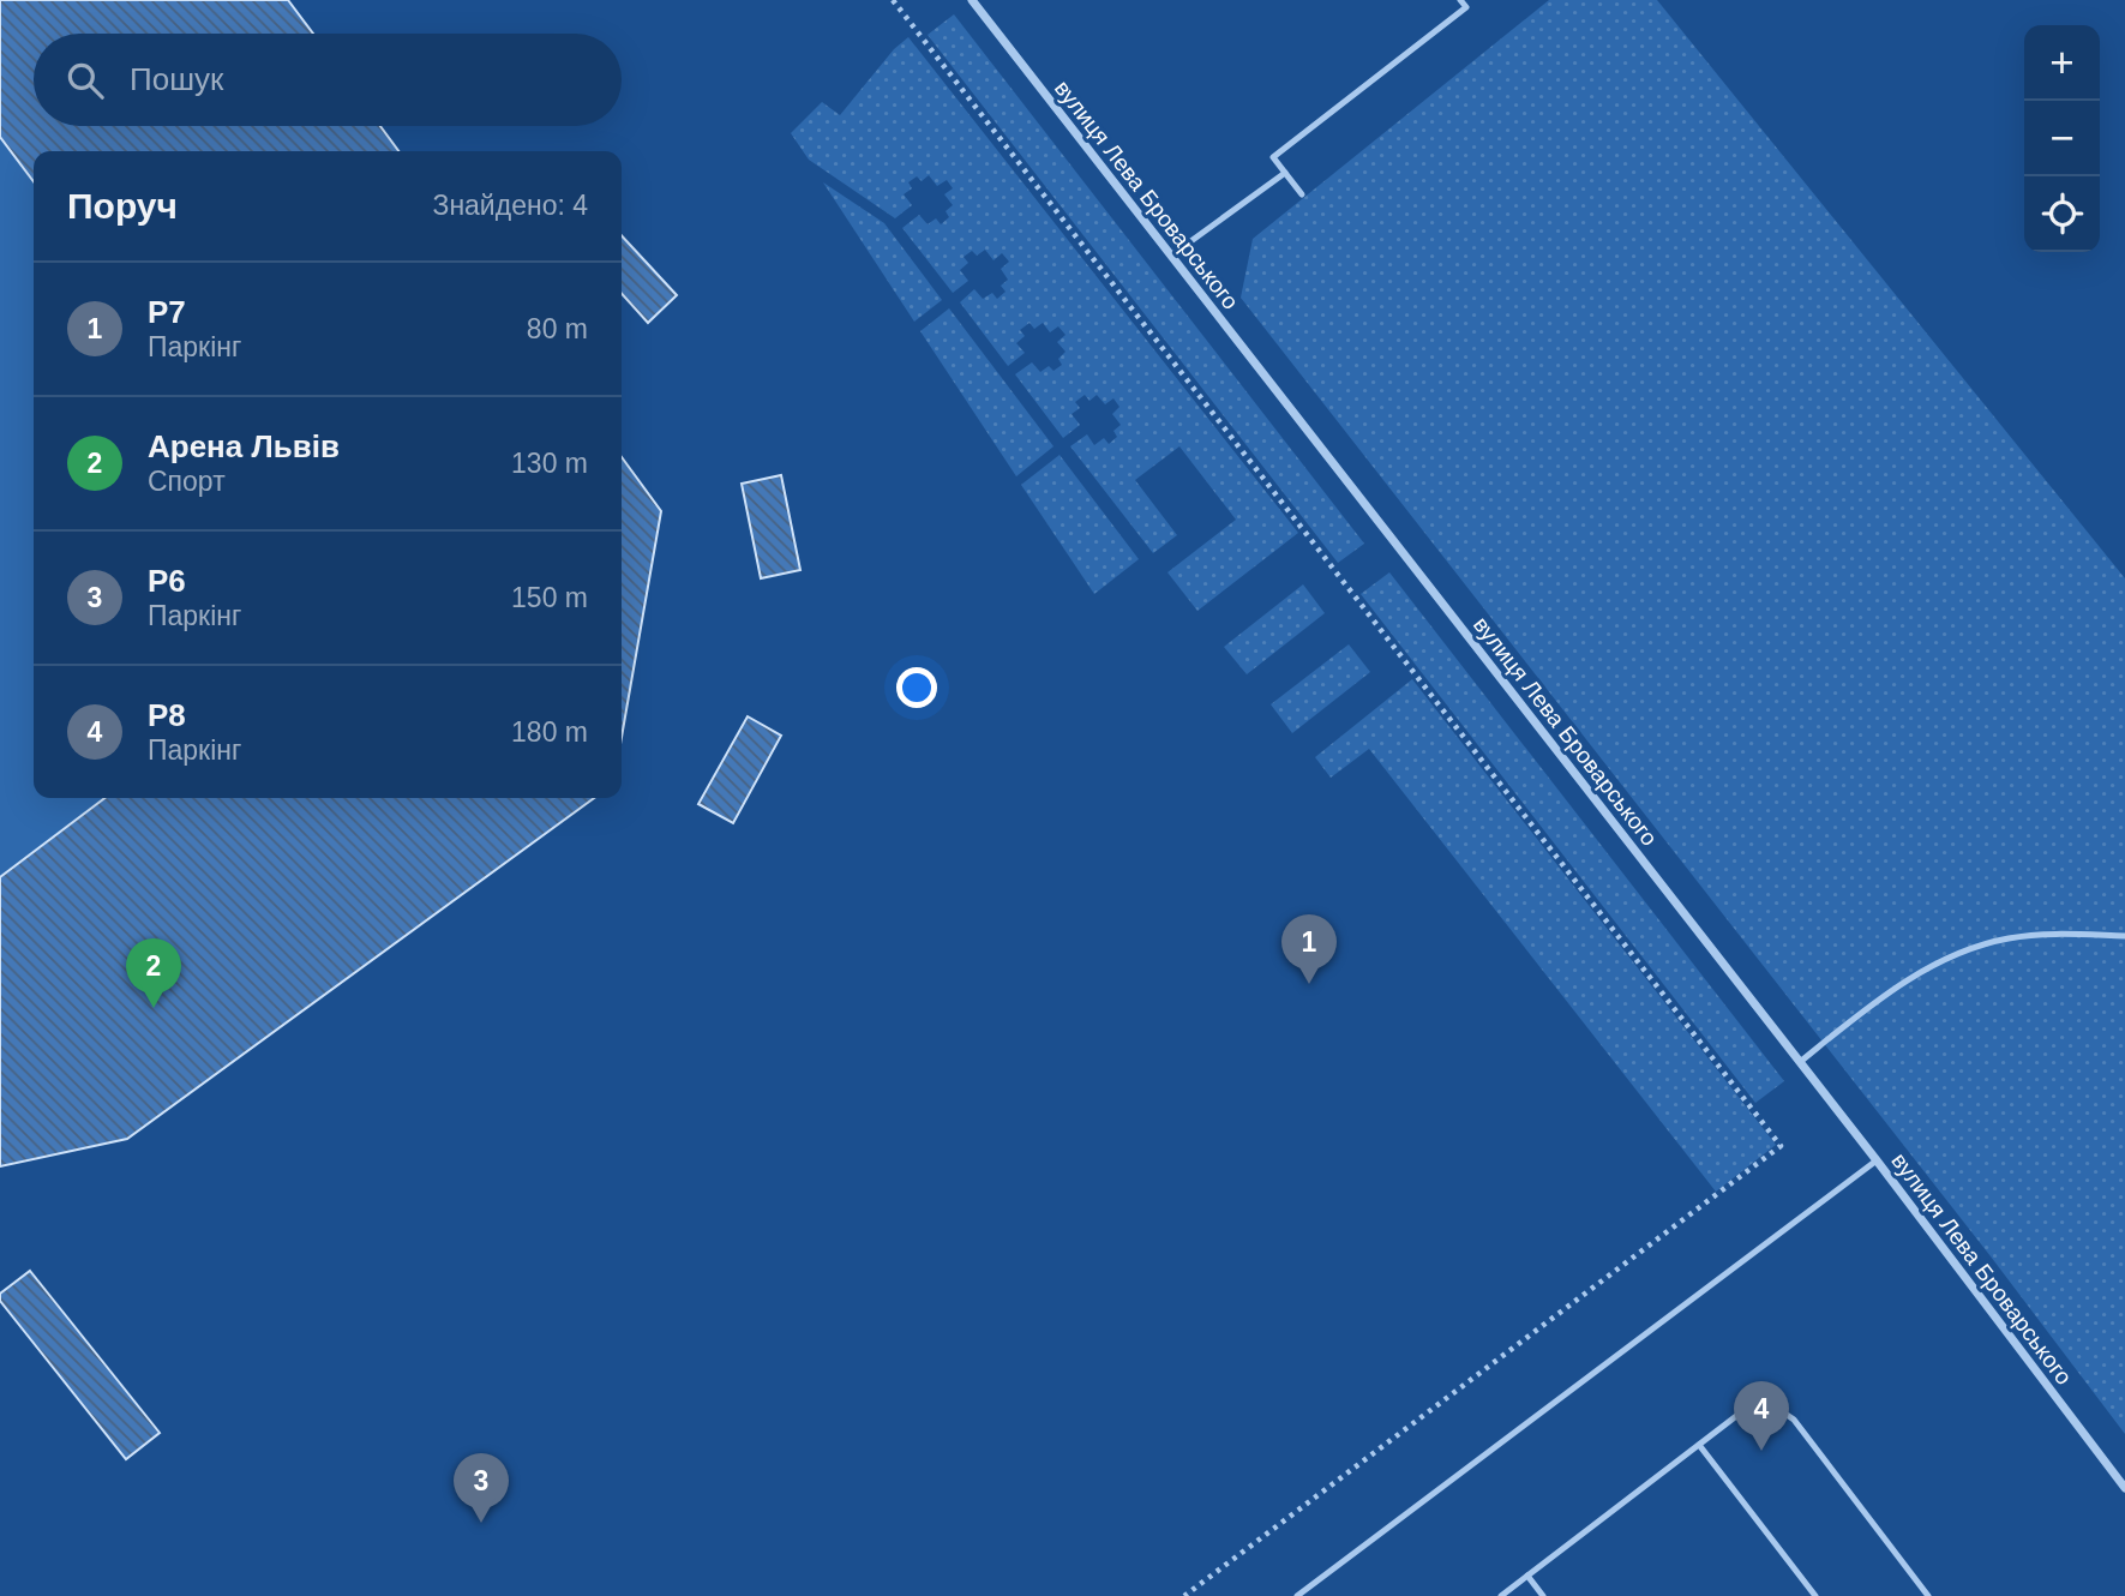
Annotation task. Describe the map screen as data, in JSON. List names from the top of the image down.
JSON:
{
  "streets": {
    "street": ["вулиця Лева Броварського"]
  },
  "page": {
    "map_buttons": ["+", "−"],
    "search": "Пошук",
    "heading": ["Поруч", "Знайдено: 4"],
    "list": [
      {
        "mark": "1",
        "name": "P7",
        "note": "Паркінг",
        "value": "80 m"
      },
      {
        "mark": "2",
        "name": "Арена Львів",
        "note": "Спорт",
        "value": "130 m"
      },
      {
        "mark": "3",
        "name": "P6",
        "note": "Паркінг",
        "value": "150 m"
      },
      {
        "mark": "4",
        "name": "P8",
        "note": "Паркінг",
        "value": "180 m"
      }
    ],
    "pins": [
      "1",
      "2",
      "4",
      "3"
    ]
  }
}
